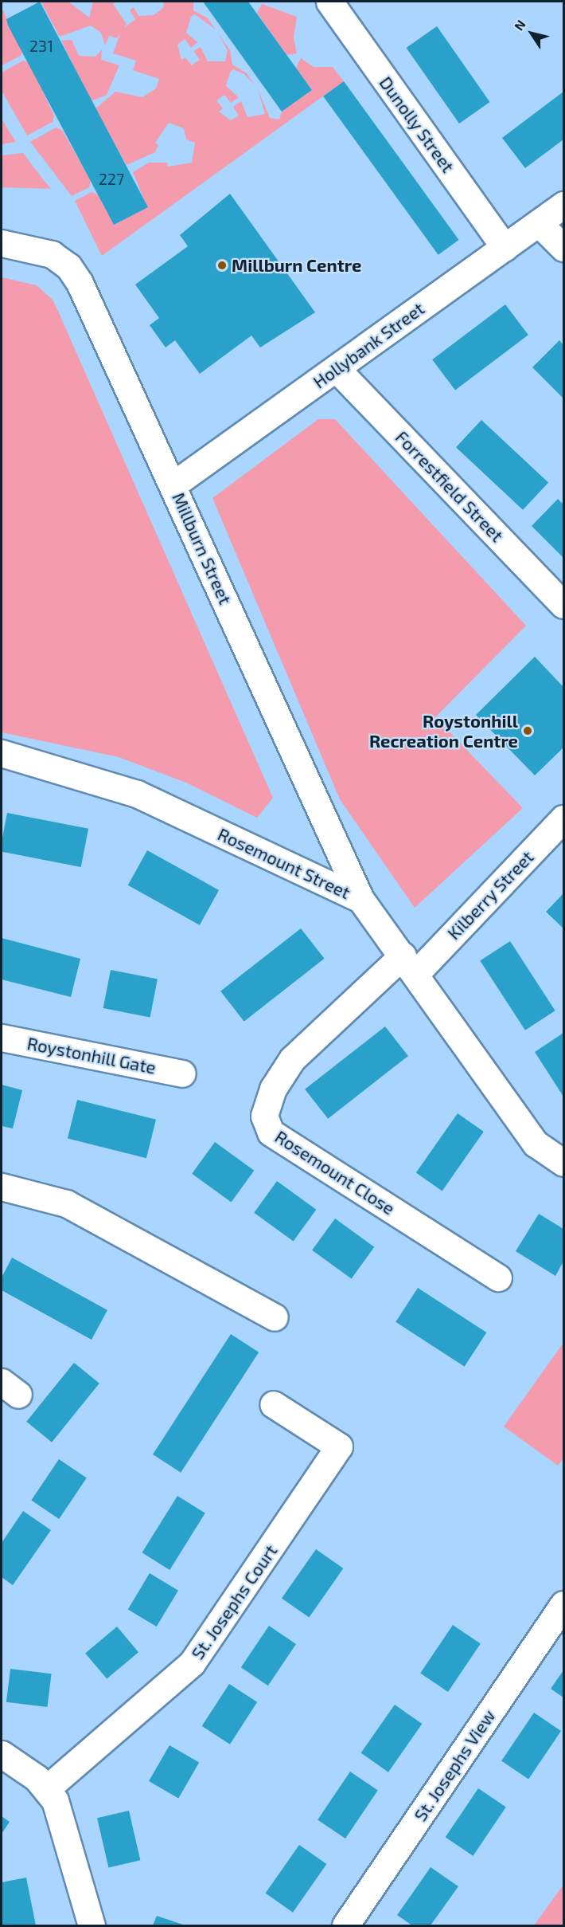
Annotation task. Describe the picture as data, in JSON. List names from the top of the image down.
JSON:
{
  "streets": {
    "street": [
      "Dunolly Street",
      "Hollybank Street",
      "Forrestfield Street",
      "Millburn Street",
      "Rosemount Street",
      "Kilberry Street",
      "Roystonhill Gate",
      "Rosemount Close",
      "St. Josephs Court",
      "St. Josephs View"
    ]
  },
  "crossings": [
    ["Dunolly Street", "Hollybank Street"],
    ["Hollybank Street", "Forrestfield Street"],
    ["Hollybank Street", "Millburn Street"],
    ["Millburn Street", "Rosemount Street"],
    ["Rosemount Street", "Kilberry Street"],
    ["Rosemount Street", "Rosemount Close"],
    ["Kilberry Street", "Rosemount Close"]
  ],
  "places": ["Millburn Centre", "Roystonhill Recreation Centre"],
  "house_numbers": ["231", "227"],
  "north": "top left"
}
